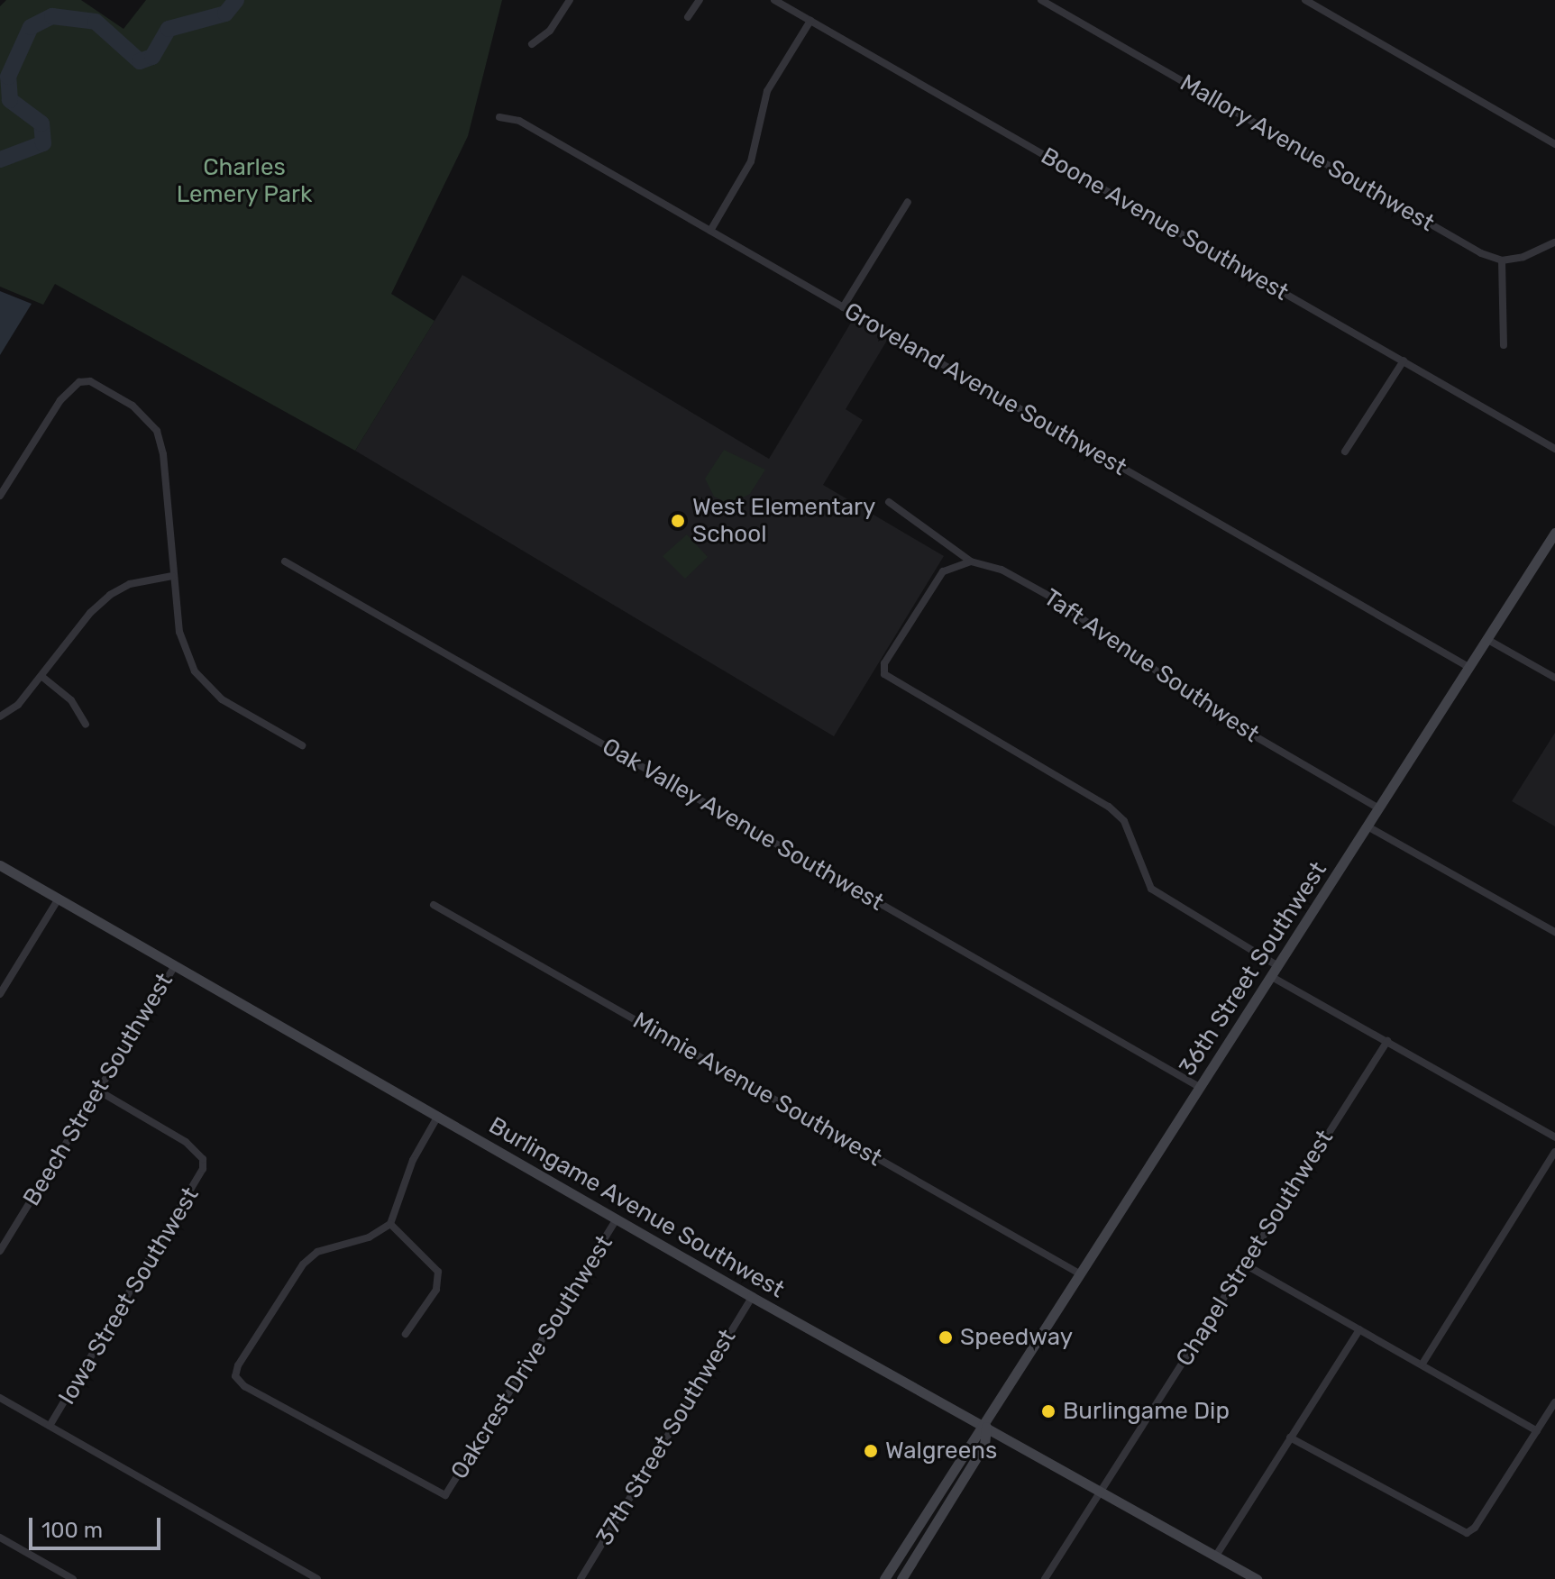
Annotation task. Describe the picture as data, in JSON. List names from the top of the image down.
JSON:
{
  "streets": {
    "street": [
      "Mallory Avenue Southwest",
      "Boone Avenue Southwest",
      "Groveland Avenue Southwest",
      "Taft Avenue Southwest",
      "Oak Valley Avenue Southwest",
      "36th Street Southwest",
      "Beech Street Southwest",
      "Minnie Avenue Southwest",
      "Burlingame Avenue Southwest",
      "Chapel Street Southwest",
      "Iowa Street Southwest",
      "Oakcrest Drive Southwest",
      "37th Street Southwest"
    ]
  },
  "crossings": [
    ["Groveland Avenue Southwest", "36th Street Southwest"],
    ["Taft Avenue Southwest", "36th Street Southwest"],
    ["Oak Valley Avenue Southwest", "36th Street Southwest"],
    ["36th Street Southwest", "Minnie Avenue Southwest"],
    ["36th Street Southwest", "Burlingame Avenue Southwest"],
    ["Beech Street Southwest", "Burlingame Avenue Southwest"],
    ["Beech Street Southwest", "Iowa Street Southwest"],
    ["Burlingame Avenue Southwest", "Chapel Street Southwest"],
    ["Burlingame Avenue Southwest", "Oakcrest Drive Southwest"],
    ["Burlingame Avenue Southwest", "37th Street Southwest"]
  ],
  "parks": ["Charles Lemery Park"],
  "places": [
    "West Elementary School",
    "Speedway",
    "Burlingame Dip",
    "Walgreens"
  ],
  "scale_bar": "100 m"
}
